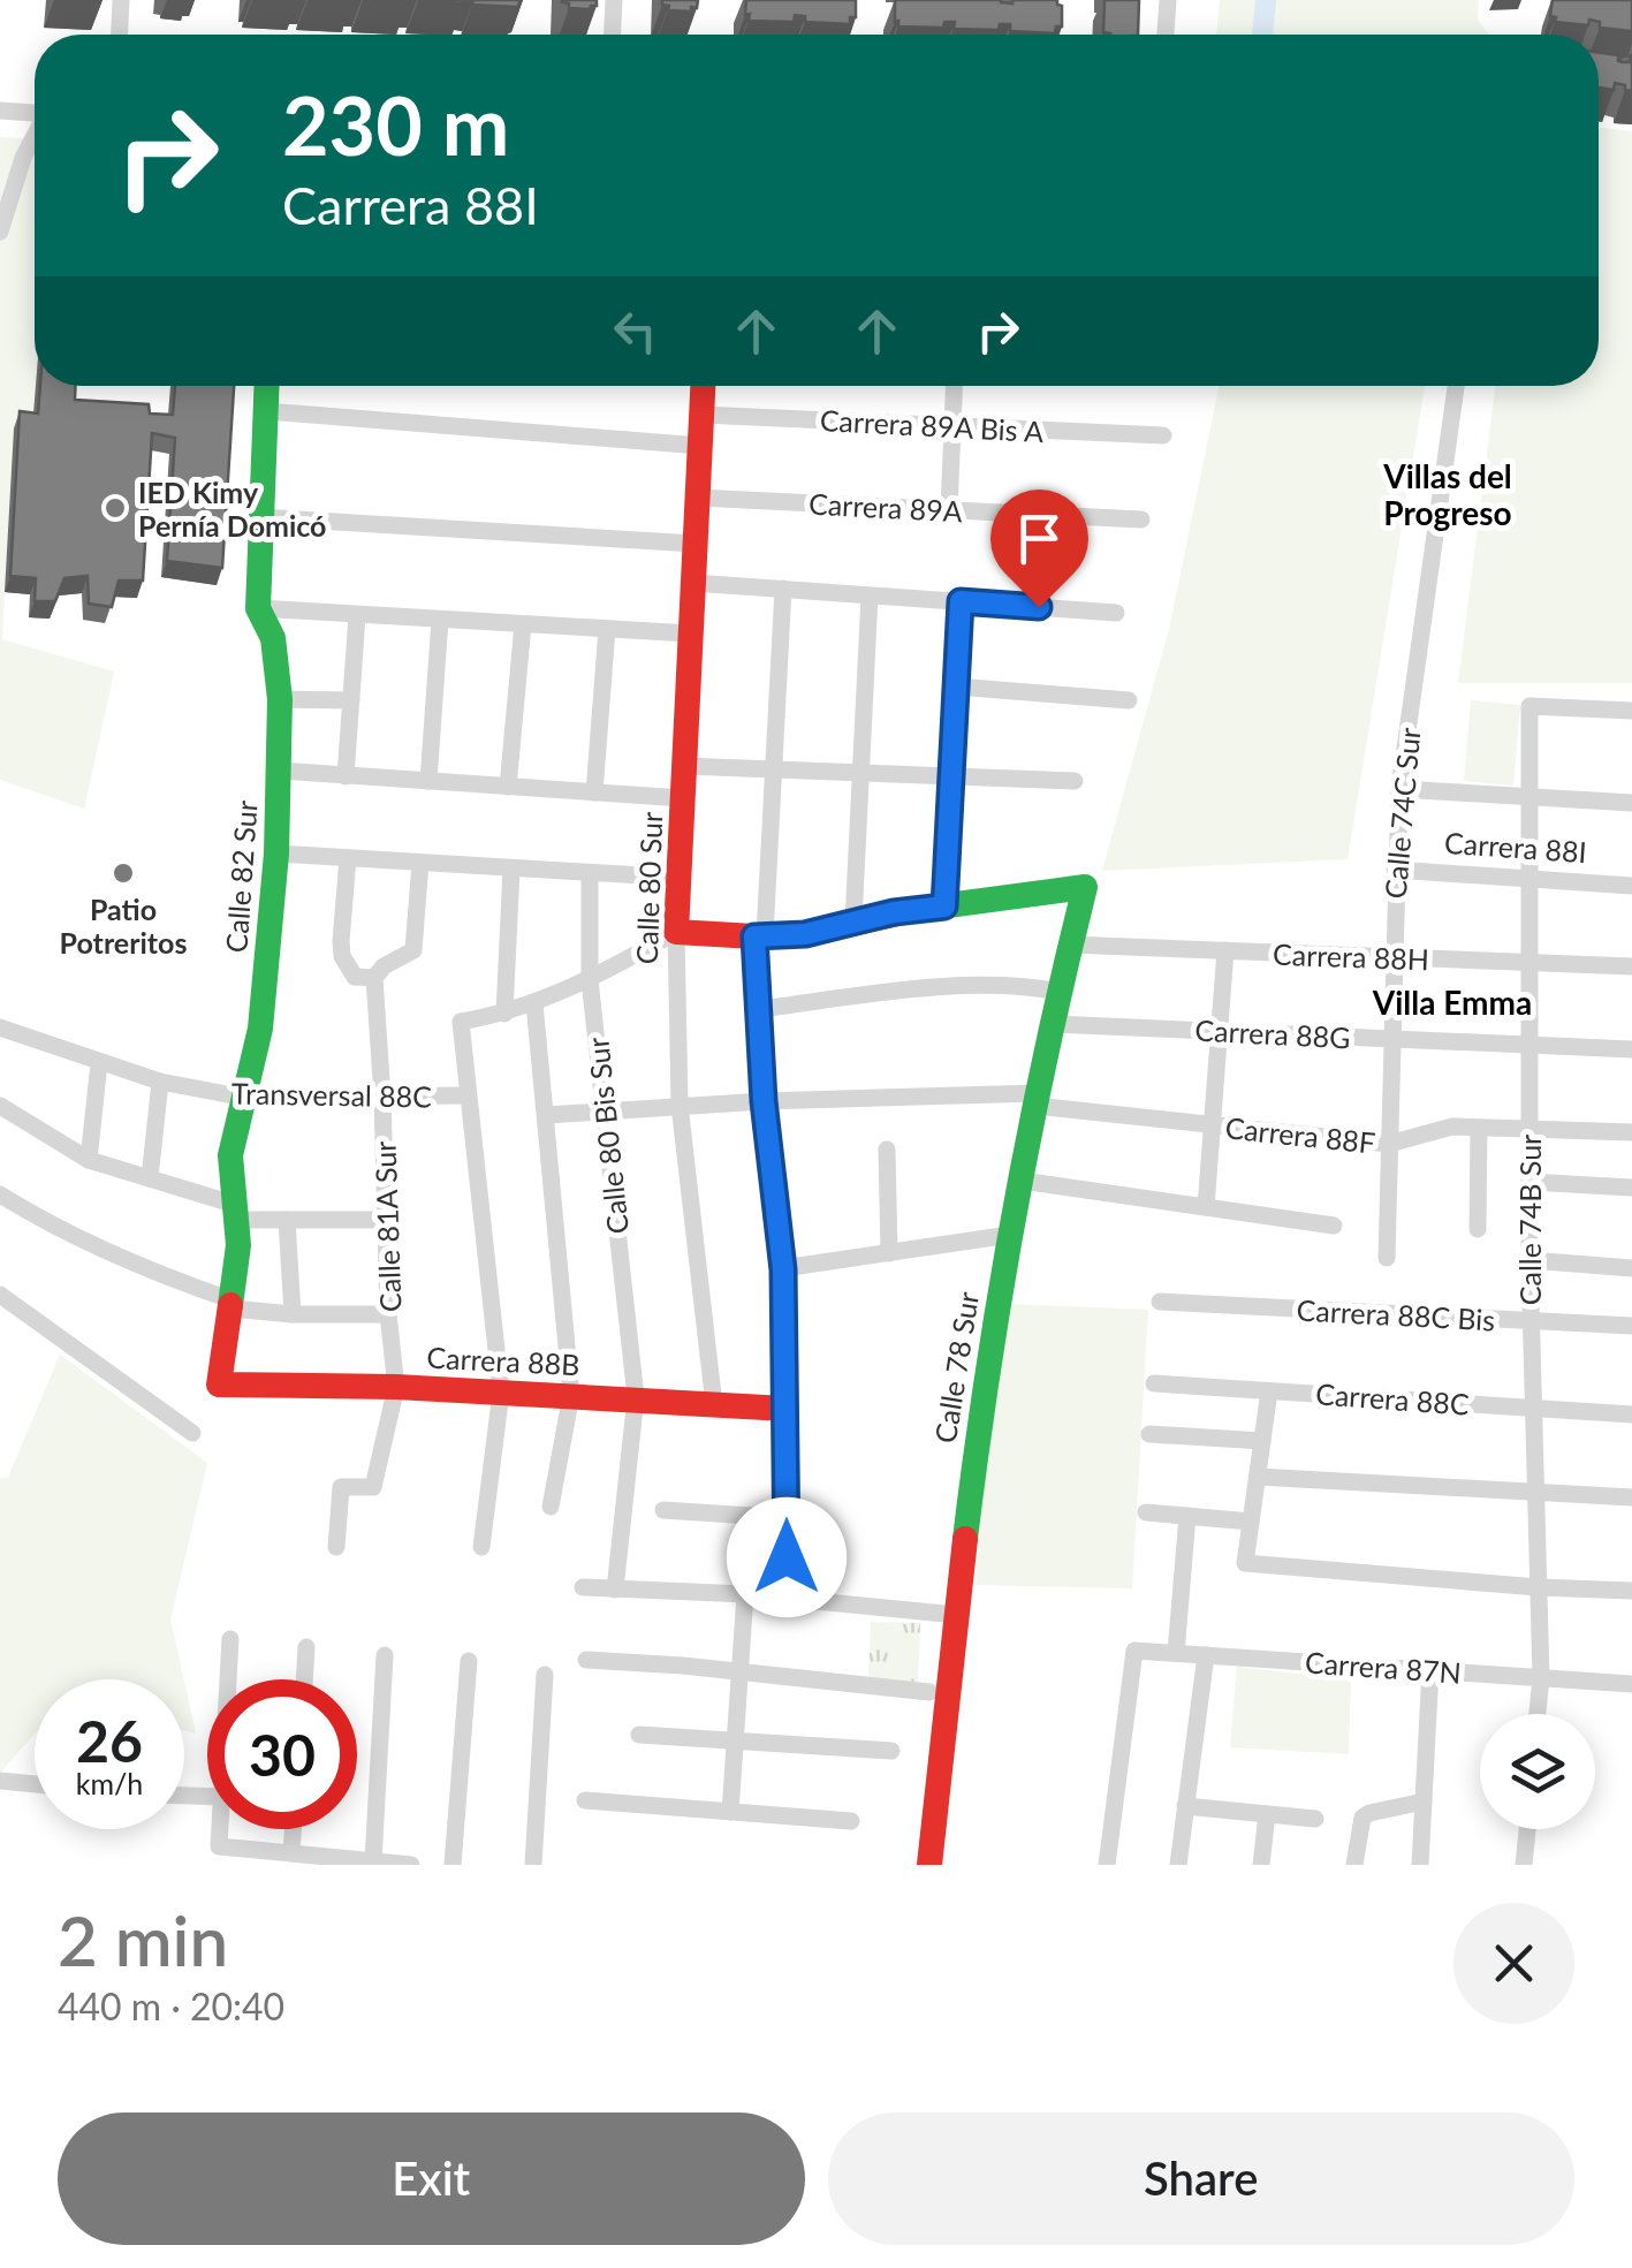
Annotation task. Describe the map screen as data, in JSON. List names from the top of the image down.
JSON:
{
  "streets": {
    "street": [
      "Carrera 89A Bis A",
      "Carrera 89A",
      "Calle 74C Sur",
      "Carrera 88I",
      "Calle 82 Sur",
      "Calle 80 Sur",
      "Carrera 88H",
      "Carrera 88G",
      "Transversal 88C",
      "Carrera 88F",
      "Calle 80 Bis Sur",
      "Calle 74B Sur",
      "Calle 81A Sur",
      "Carrera 88C Bis",
      "Carrera 88B",
      "Calle 78 Sur",
      "Carrera 88C",
      "Carrera 87N"
    ]
  },
  "crossings": [
    ["Carrera 89A Bis A", "Calle 80 Sur"],
    ["Carrera 89A", "Calle 80 Sur"],
    ["Calle 74C Sur", "Carrera 88I"],
    ["Calle 74C Sur", "Carrera 88H"],
    ["Calle 74C Sur", "Carrera 88G"],
    ["Calle 74C Sur", "Carrera 88F"],
    ["Carrera 88I", "Calle 74B Sur"],
    ["Calle 82 Sur", "Transversal 88C"],
    ["Calle 82 Sur", "Carrera 88B"],
    ["Calle 80 Sur", "Carrera 88F"],
    ["Calle 80 Sur", "Carrera 88B"],
    ["Carrera 88H", "Calle 74B Sur"],
    ["Carrera 88H", "Calle 78 Sur"],
    ["Carrera 88G", "Calle 74B Sur"],
    ["Carrera 88G", "Calle 78 Sur"],
    ["Transversal 88C", "Calle 81A Sur"],
    ["Transversal 88C", "Carrera 88B"],
    ["Carrera 88F", "Calle 80 Bis Sur"],
    ["Carrera 88F", "Calle 74B Sur"],
    ["Carrera 88F", "Calle 78 Sur"],
    ["Calle 80 Bis Sur", "Carrera 88B"],
    ["Calle 74B Sur", "Carrera 88C Bis"],
    ["Calle 74B Sur", "Carrera 88C"],
    ["Calle 74B Sur", "Carrera 87N"],
    ["Calle 81A Sur", "Carrera 88B"]
  ],
  "districts": ["Villas del Progreso", "Villa Emma"],
  "places": ["IED Kimy Pernía Domicó", "Patio Potreritos"],
  "page": {
    "turn": ["230 m", "Carrera 88I"],
    "speed": "26 km/h",
    "limit": "30",
    "heading": ["2 min", "440 m · 20:40"],
    "buttons": ["Exit", "Share"]
  }
}
